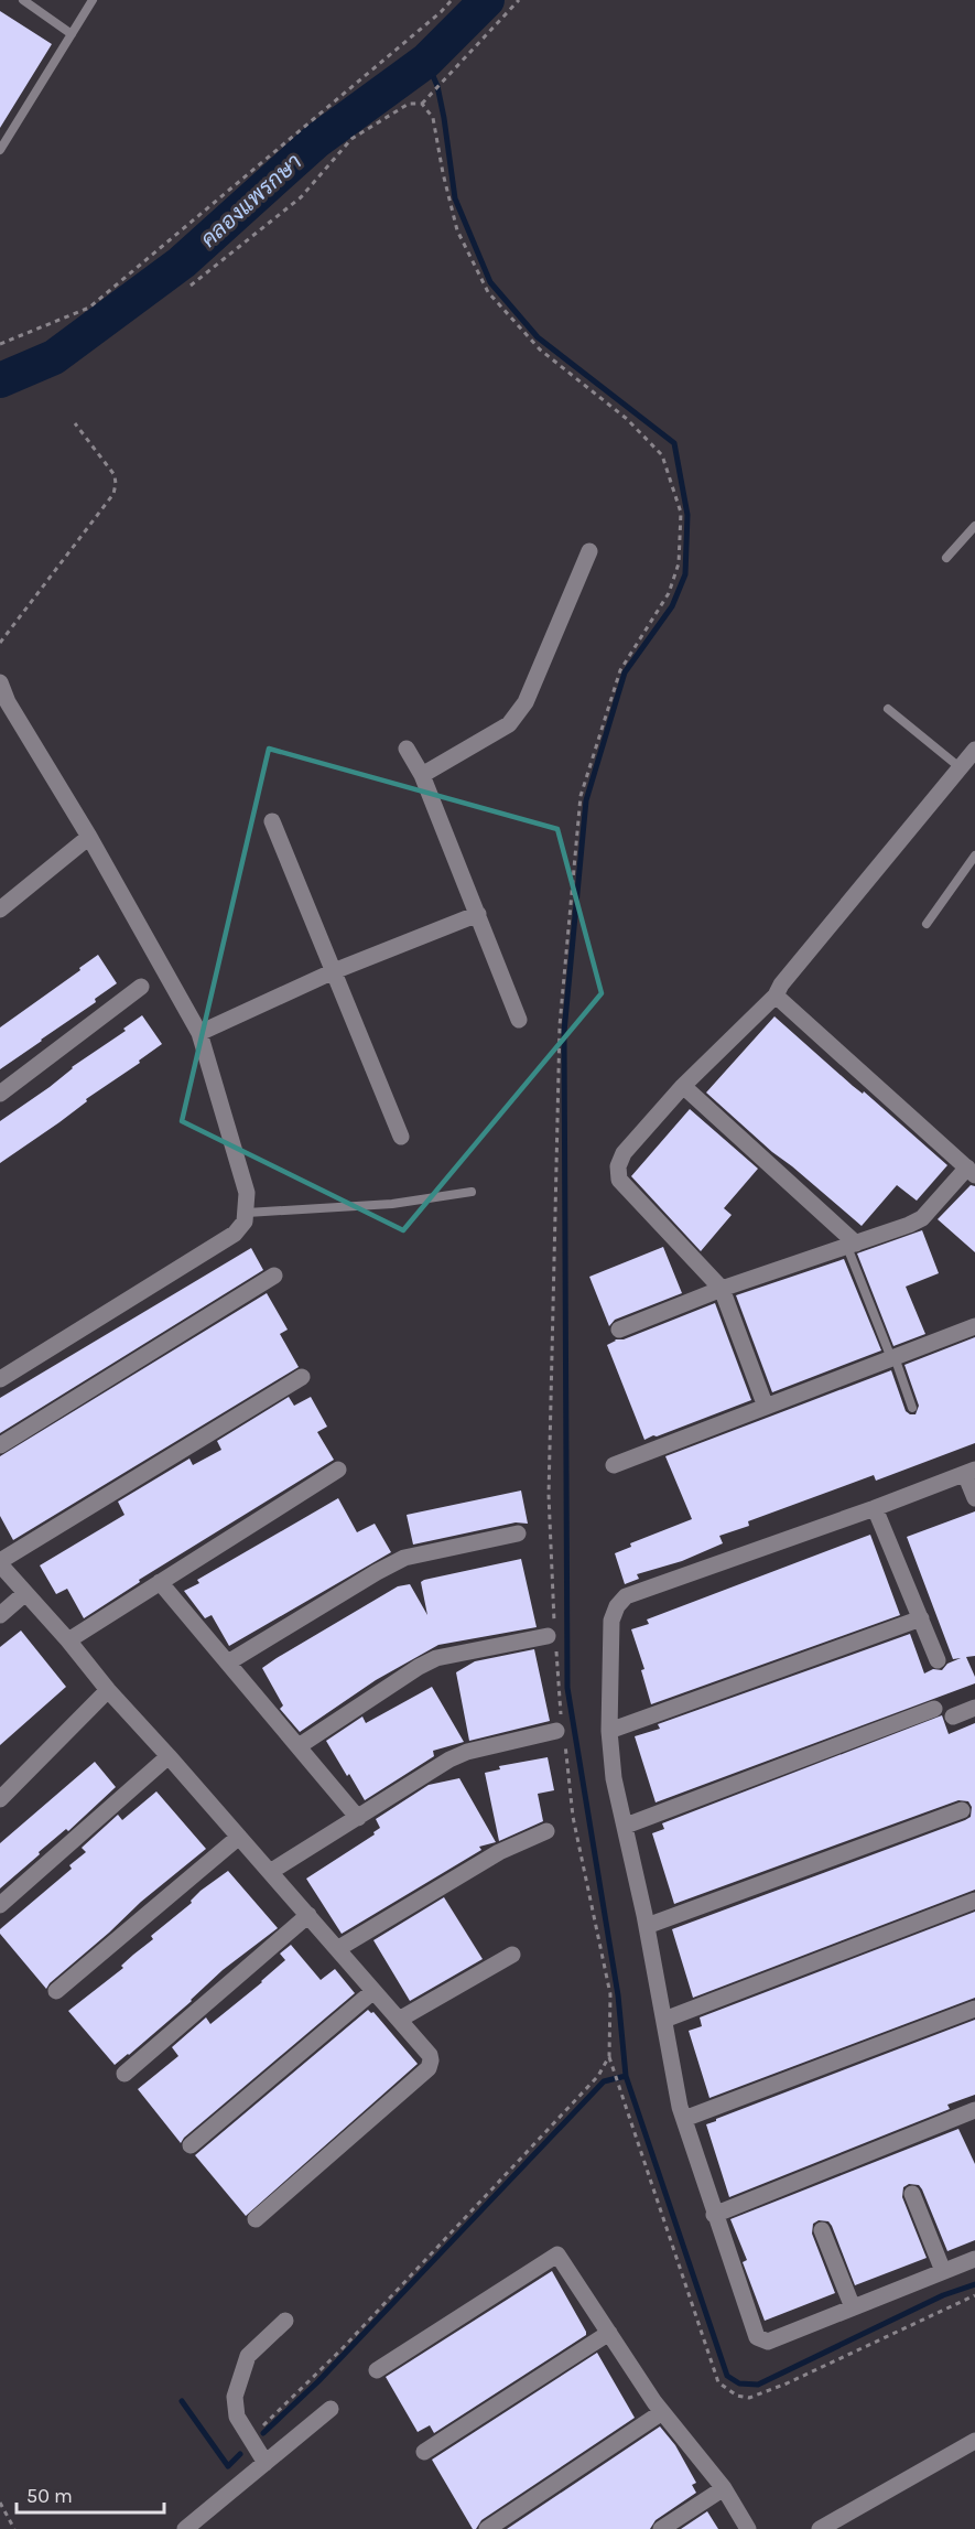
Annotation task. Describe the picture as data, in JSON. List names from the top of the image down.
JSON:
{
  "water": ["คลองแพรกษา"],
  "scale_bar": "50 m"
}
